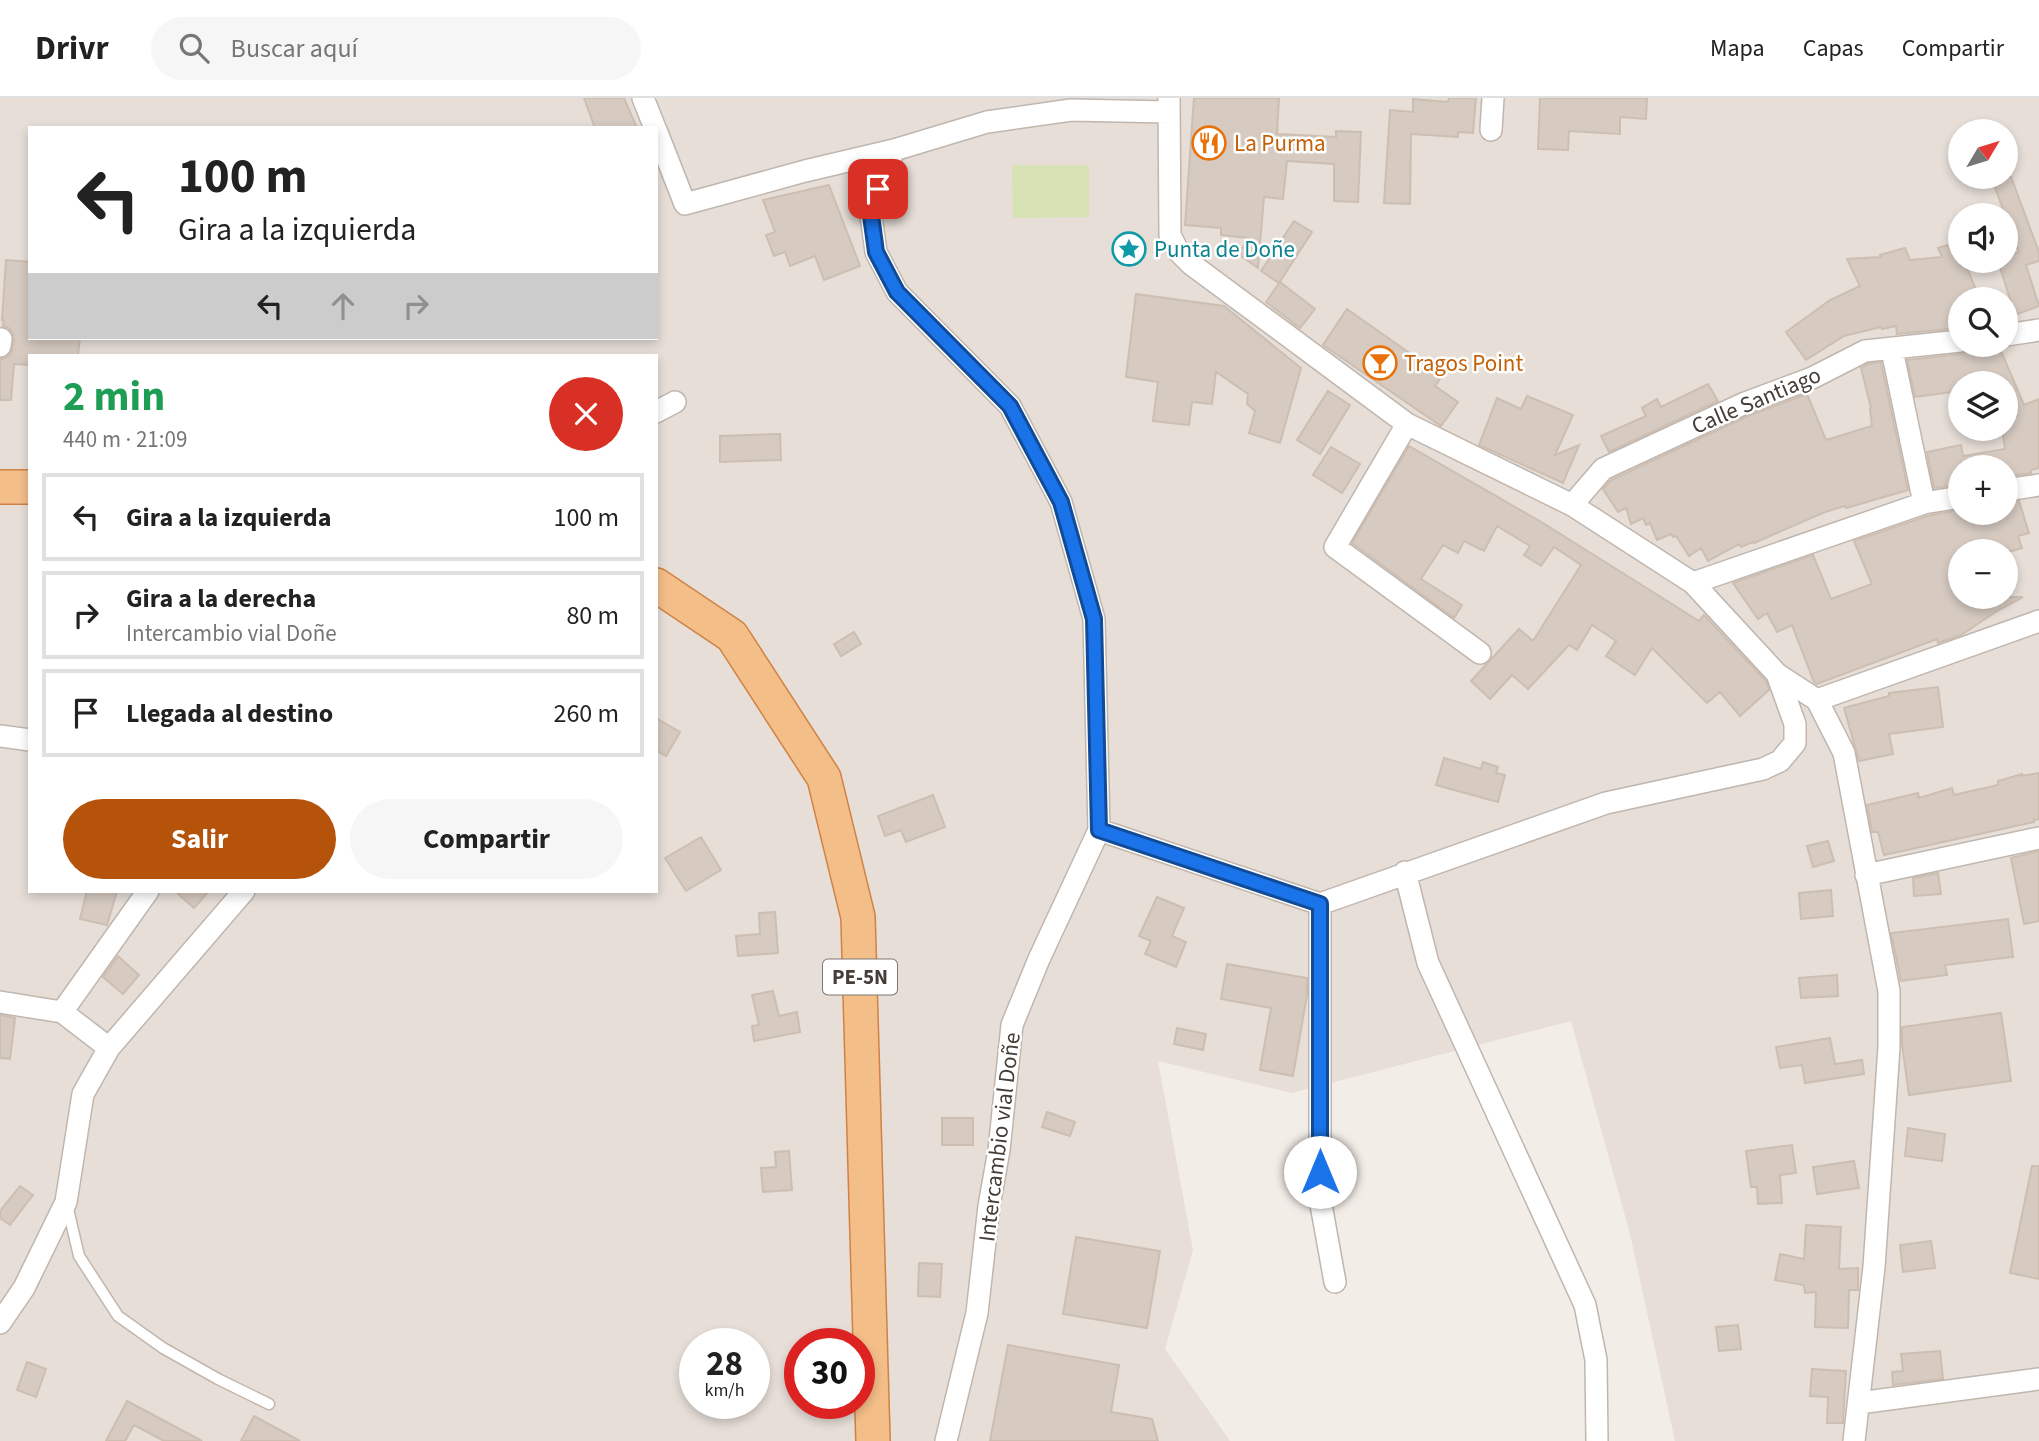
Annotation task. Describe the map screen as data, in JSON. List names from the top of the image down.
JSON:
{
  "streets": {
    "highway": ["PE-5N"],
    "street": ["Calle Santiago", "Intercambio vial Doñe"]
  },
  "places": {
    "restaurant": ["La Purma"],
    "place": ["Punta de Doñe"],
    "bar": ["Tragos Point"]
  },
  "north": "top right",
  "page": {
    "header": "Drivr",
    "search": "Buscar aquí",
    "nav": ["Mapa", "Capas", "Compartir"],
    "map_buttons": ["+", "−"],
    "turn": ["100 m", "Gira a la izquierda"],
    "heading": ["2 min", "440 m · 21:09"],
    "list": [
      {
        "name": "Gira a la izquierda",
        "value": "100 m"
      },
      {
        "name": "Gira a la derecha",
        "note": "Intercambio vial Doñe",
        "value": "80 m"
      },
      {
        "name": "Llegada al destino",
        "value": "260 m"
      }
    ],
    "buttons": ["Salir", "Compartir"],
    "speed": "28 km/h",
    "limit": "30"
  }
}
